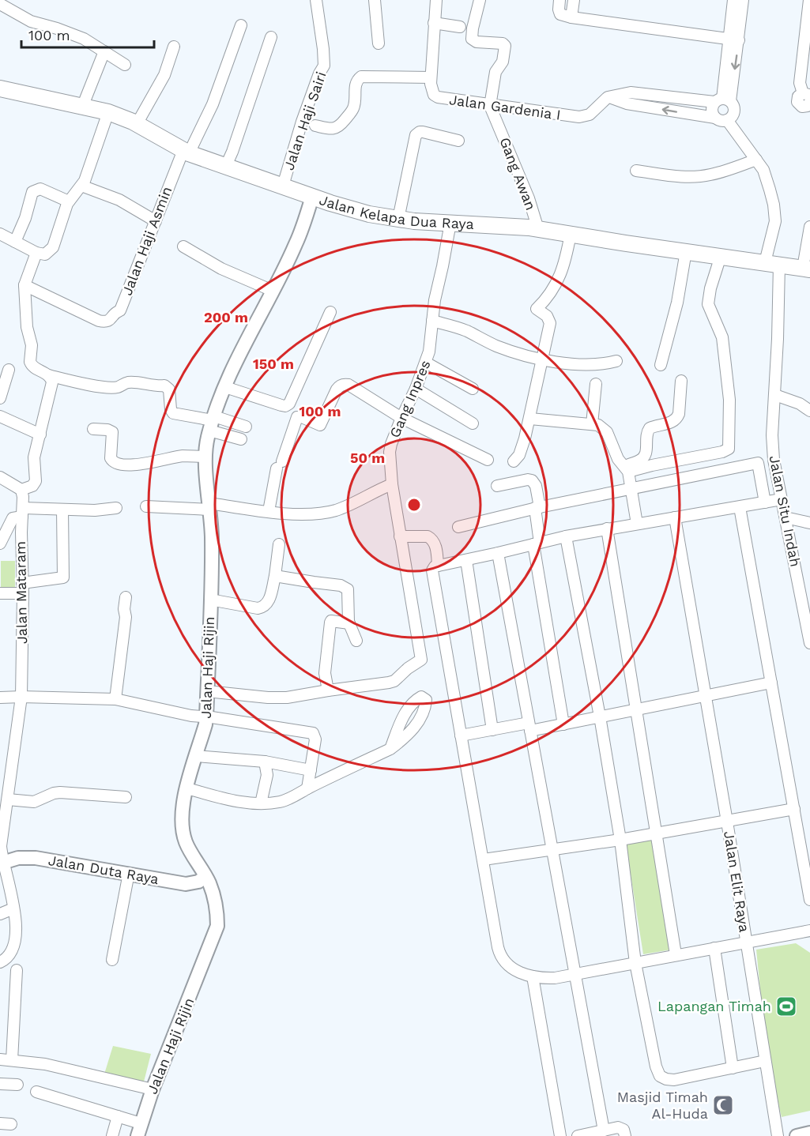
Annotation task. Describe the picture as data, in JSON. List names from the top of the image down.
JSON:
{
  "streets": {
    "main road": ["Jalan Kelapa Dua Raya"],
    "street": [
      "Jalan Gardenia I",
      "Jalan Haji Sairi",
      "Gang Awan",
      "Jalan Haji Asmin",
      "Gang Inpres",
      "Jalan Situ Indah",
      "Jalan Mataram",
      "Jalan Haji Rijin",
      "Jalan Duta Raya",
      "Jalan Elit Raya"
    ]
  },
  "crossings": [
    ["Jalan Gardenia I", "Gang Awan"],
    ["Jalan Haji Sairi", "Jalan Kelapa Dua Raya"],
    ["Gang Awan", "Jalan Kelapa Dua Raya"],
    ["Jalan Kelapa Dua Raya", "Jalan Haji Asmin"],
    ["Jalan Kelapa Dua Raya", "Gang Inpres"],
    ["Jalan Kelapa Dua Raya", "Jalan Situ Indah"],
    ["Jalan Kelapa Dua Raya", "Jalan Haji Rijin"],
    ["Jalan Mataram", "Jalan Duta Raya"],
    ["Jalan Haji Rijin", "Jalan Duta Raya"]
  ],
  "places": {
    "sports": ["Lapangan Timah"],
    "mosque": ["Masjid Timah Al-Huda"]
  },
  "scale_bar": "100 m",
  "rings": [
    "200 m",
    "150 m",
    "100 m",
    "50 m"
  ]
}
